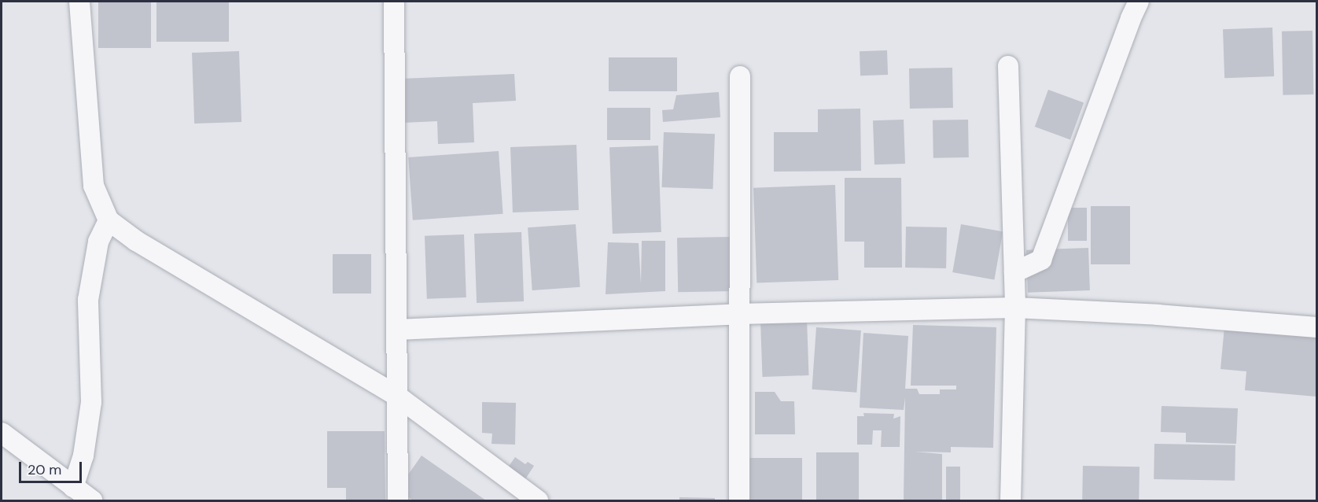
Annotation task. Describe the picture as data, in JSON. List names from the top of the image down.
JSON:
{
  "scale_bar": "20 m"
}
